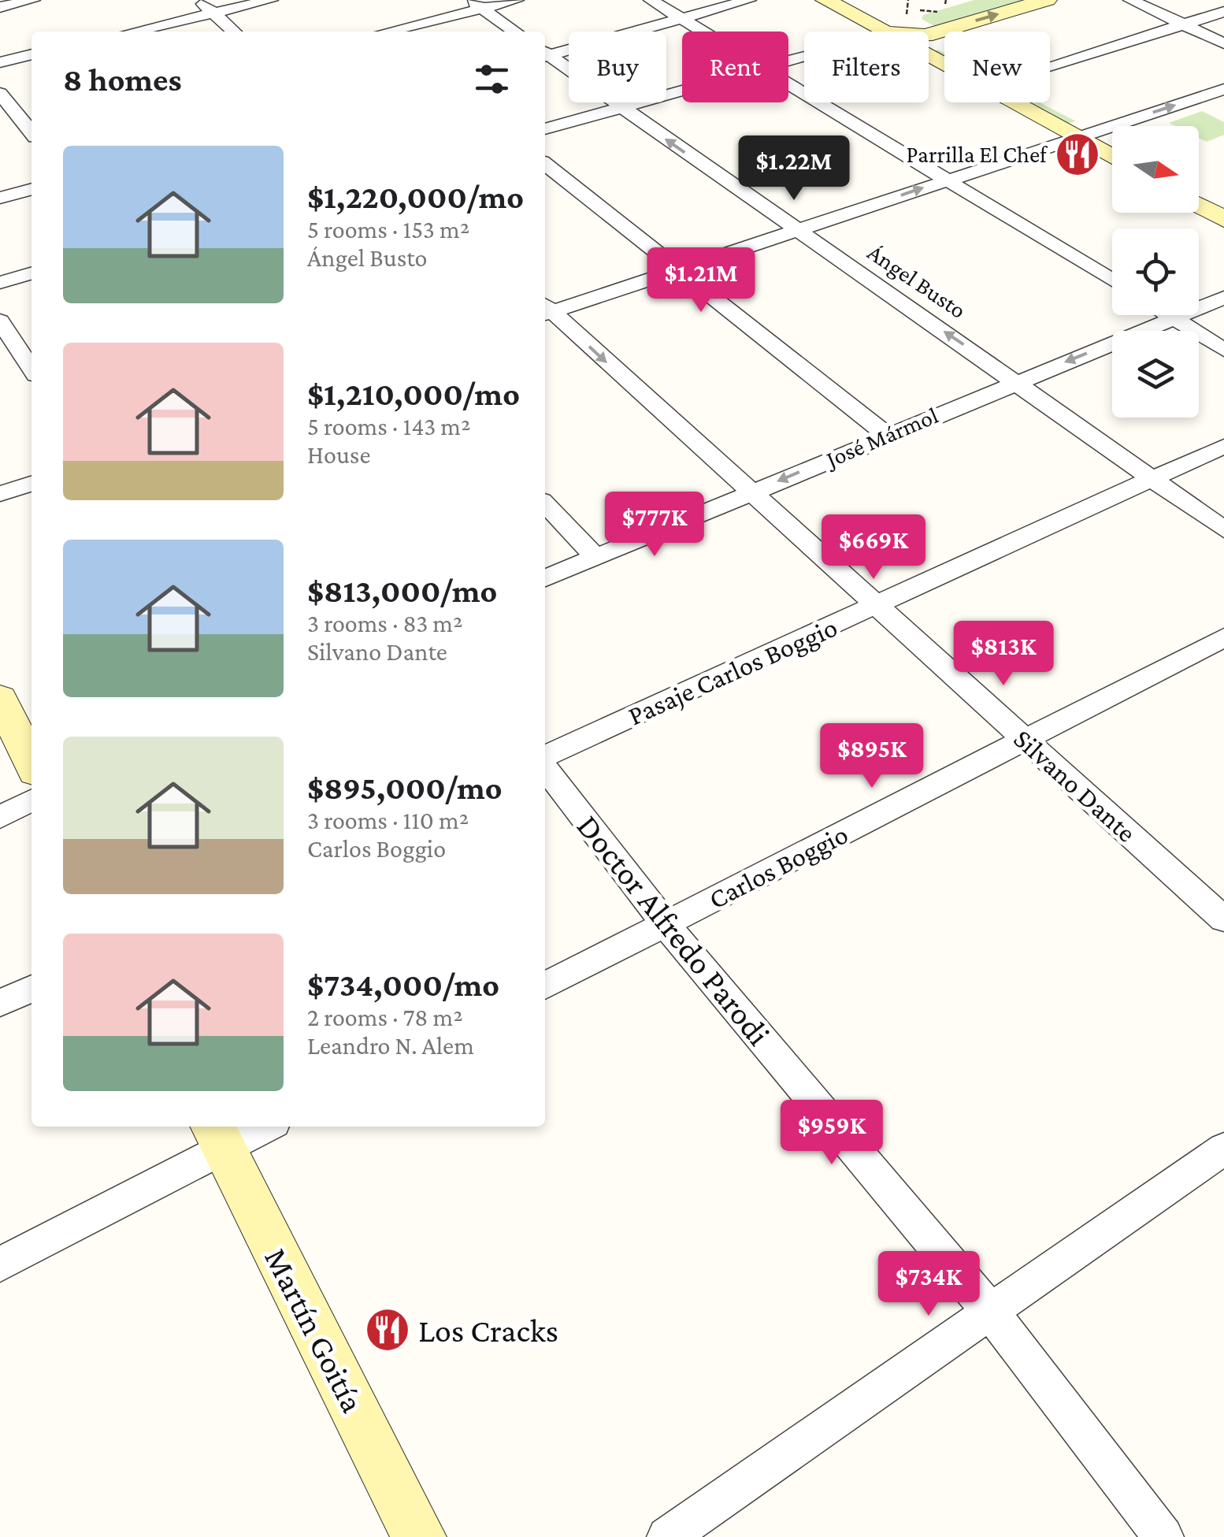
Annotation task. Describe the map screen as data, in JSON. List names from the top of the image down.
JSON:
{
  "streets": {
    "main road": ["Martín Goitía"],
    "street": [
      "Ángel Busto",
      "José Mármol",
      "Pasaje Carlos Boggio",
      "Silvano Dante",
      "Carlos Boggio",
      "Doctor Alfredo Parodi"
    ]
  },
  "crossings": [
    ["Ángel Busto", "José Mármol"],
    ["Ángel Busto", "Pasaje Carlos Boggio"],
    ["José Mármol", "Silvano Dante"],
    ["Pasaje Carlos Boggio", "Silvano Dante"],
    ["Silvano Dante", "Carlos Boggio"],
    ["Carlos Boggio", "Doctor Alfredo Parodi"]
  ],
  "places": {
    "restaurant": ["Parrilla El Chef", "Los Cracks"]
  },
  "north": "right",
  "page": {
    "chip": [
      "Buy",
      "Rent",
      "Filters",
      "New"
    ],
    "heading": "8 homes",
    "list": [
      {
        "name": "$1,220,000/mo",
        "note": "5 rooms · 153 m² · Ángel Busto"
      },
      {
        "name": "$1,210,000/mo",
        "note": "5 rooms · 143 m² · House"
      },
      {
        "name": "$813,000/mo",
        "note": "3 rooms · 83 m² · Silvano Dante"
      },
      {
        "name": "$895,000/mo",
        "note": "3 rooms · 110 m² · Carlos Boggio"
      },
      {
        "name": "$734,000/mo",
        "note": "2 rooms · 78 m² · Leandro N. Alem"
      }
    ],
    "price": [
      "$1.22M",
      "$1.21M",
      "$777K",
      "$669K",
      "$813K",
      "$895K",
      "$959K",
      "$734K"
    ]
  }
}
